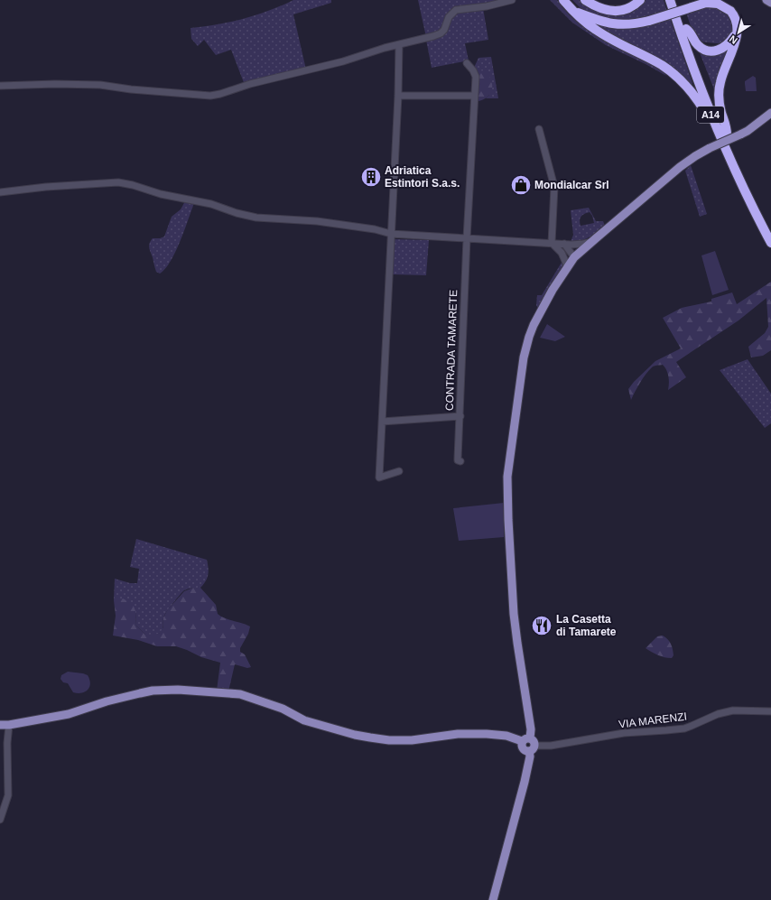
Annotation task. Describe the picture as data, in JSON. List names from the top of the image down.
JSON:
{
  "streets": {
    "highway": ["A14"],
    "street": ["CONTRADA TAMARETE", "VIA MARENZI"]
  },
  "places": {
    "building": ["Adriatica Estintori S.a.s."],
    "shop": ["Mondialcar Srl"],
    "restaurant": ["La Casetta di Tamarete"]
  },
  "north": "bottom left"
}
